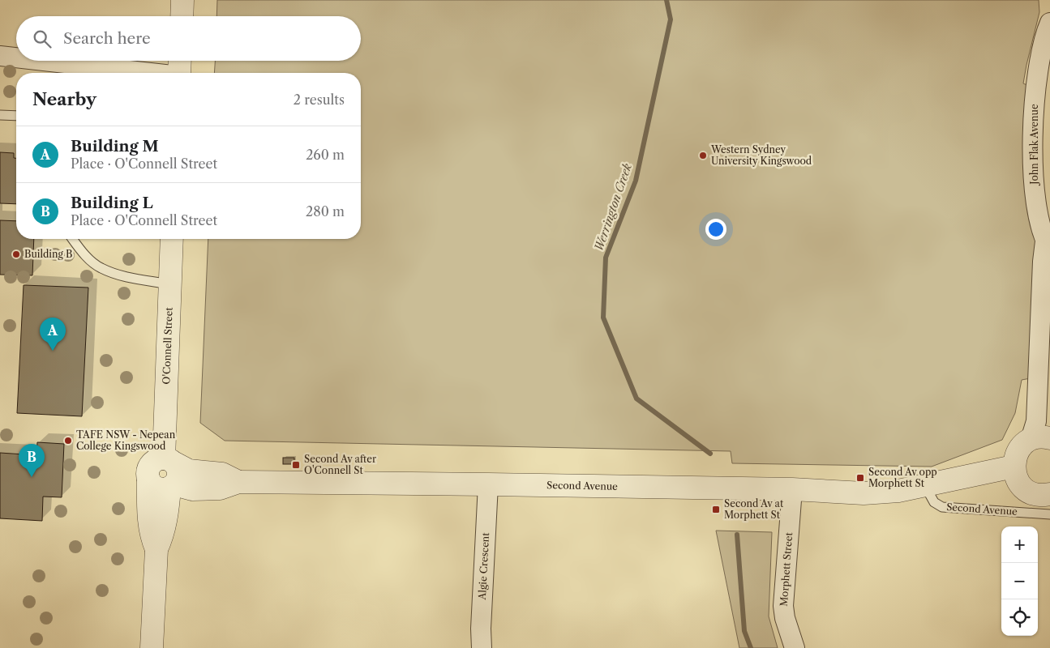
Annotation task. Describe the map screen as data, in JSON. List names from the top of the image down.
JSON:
{
  "streets": {
    "street": [
      "John Flak Avenue",
      "O'Connell Street",
      "Second Avenue",
      "Algie Crescent",
      "Morphett Street"
    ]
  },
  "crossings": [
    ["O'Connell Street", "Second Avenue"],
    ["Second Avenue", "Algie Crescent"],
    ["Second Avenue", "Morphett Street"]
  ],
  "water": ["Werrington Creek"],
  "places": {
    "other": ["Western Sydney University Kingswood", "Building B", "TAFE NSW - Nepean College Kingswood"],
    "transit": ["Second Av after O'Connell St", "Second Av opp Morphett St", "Second Av at Morphett St"]
  },
  "page": {
    "search": "Search here",
    "heading": ["Nearby", "2 results"],
    "list": [
      {
        "mark": "A",
        "name": "Building M",
        "note": "Place · O'Connell Street",
        "value": "260 m"
      },
      {
        "mark": "B",
        "name": "Building L",
        "note": "Place · O'Connell Street",
        "value": "280 m"
      }
    ],
    "pins": ["A", "B"],
    "map_buttons": ["+", "−"]
  }
}
